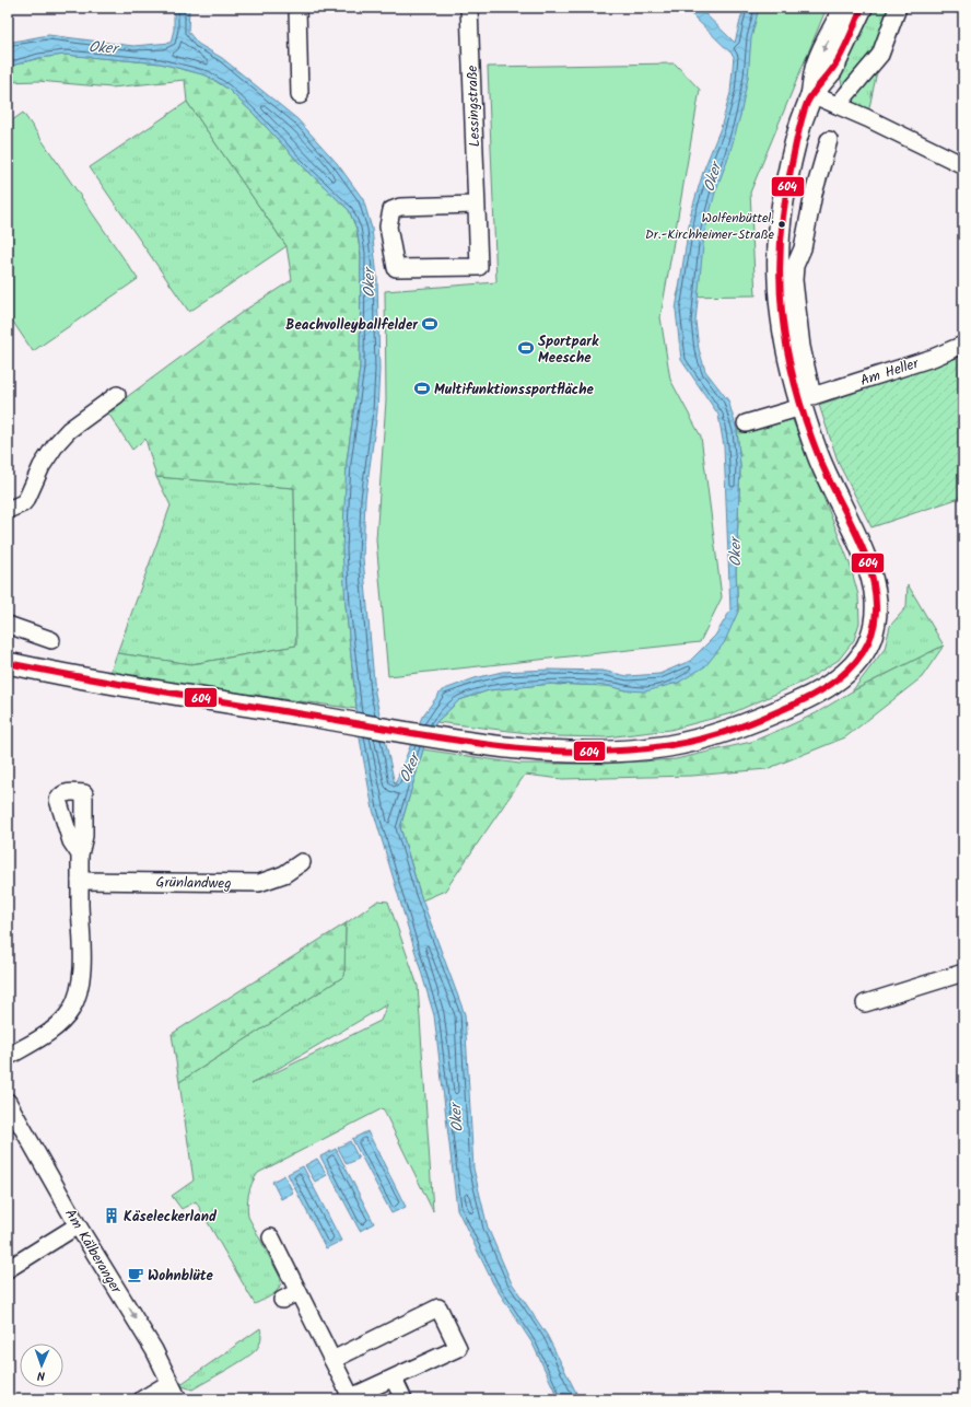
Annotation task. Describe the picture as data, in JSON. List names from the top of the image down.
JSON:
{
  "streets": {
    "street": [
      "Lessingstraße",
      "Am Heller",
      "Grünlandweg",
      "Am Kälberanger"
    ]
  },
  "one_way": ["Am Kälberanger"],
  "water": ["Oker"],
  "places": {
    "other": ["Wolfenbüttel, Dr.-Kirchheimer-Straße"],
    "sports": ["Beachvolleyballfelder", "Sportpark Meesche", "Multifunktionssportfläche"],
    "building": ["Käseleckerland"],
    "cafe": ["Wohnblüte"]
  },
  "lines": ["transit line 604"],
  "north": "bottom"
}
